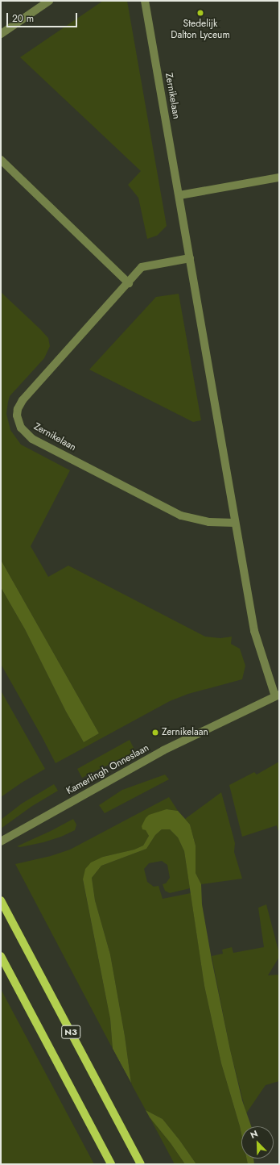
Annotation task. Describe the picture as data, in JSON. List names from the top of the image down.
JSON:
{
  "streets": {
    "main road": ["N3"],
    "street": ["Zernikelaan", "Kamerlingh Onneslaan"]
  },
  "crossings": [
    ["Zernikelaan", "Kamerlingh Onneslaan"]
  ],
  "places": ["Stedelijk Dalton Lyceum", "Zernikelaan"],
  "scale_bar": "20 m",
  "north": "top left"
}
